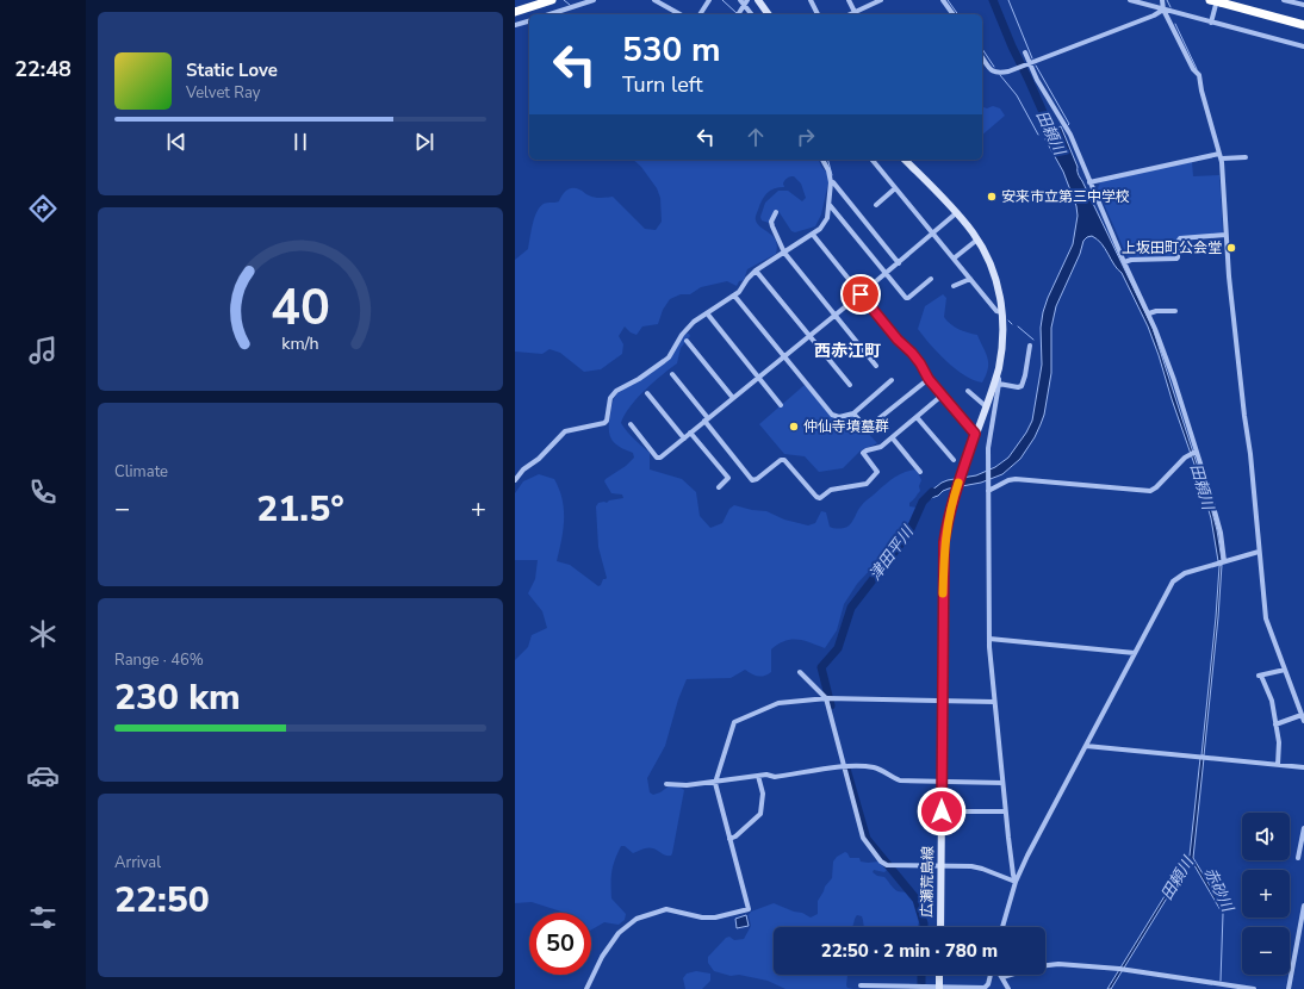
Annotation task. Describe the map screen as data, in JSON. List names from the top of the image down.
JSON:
{
  "streets": {
    "main road": ["広瀬荒島線"]
  },
  "districts": ["西赤江町"],
  "water": ["田頼川", "津田平川", "赤砂川"],
  "places": ["安来市立第三中学校", "上坂田町公会堂", "仲仙寺墳墓群"],
  "page": {
    "tabs": "22:48",
    "turn": ["530 m", "Turn left"],
    "song": ["Static Love", "Velvet Ray"],
    "tile": [
      "Climate",
      ["Range · 46%", "230 km"],
      ["Arrival", "22:50"]
    ],
    "heat": ["−", "21.5°", "+"],
    "map_buttons": ["+", "−"],
    "limit": "50",
    "trip": "22:50 · 2 min · 780 m",
    "gauge": ["40", "km/h"]
  }
}
